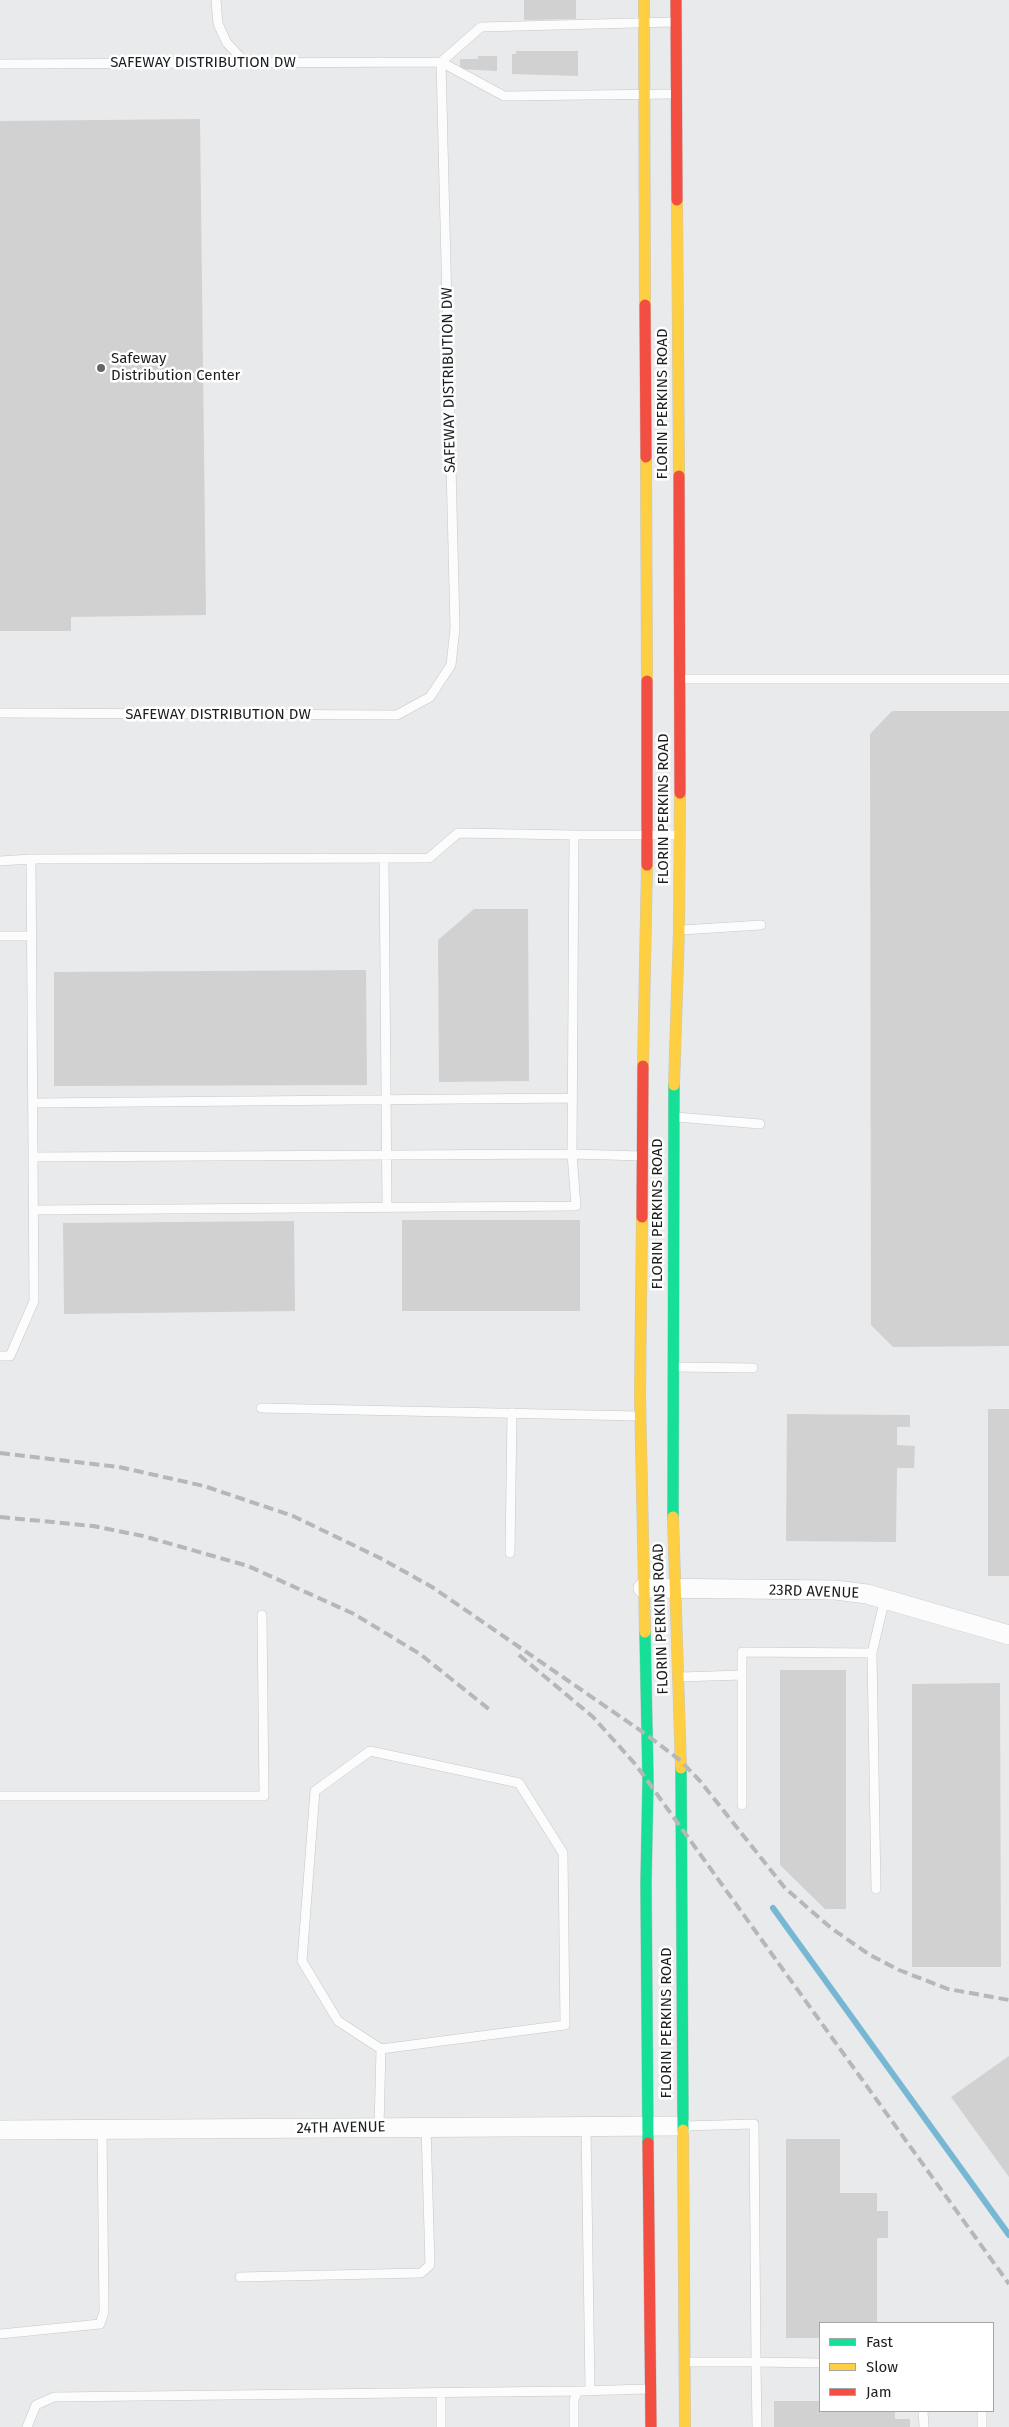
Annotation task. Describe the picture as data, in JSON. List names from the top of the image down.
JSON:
{
  "streets": {
    "main road": ["FLORIN PERKINS ROAD"],
    "street": ["23RD AVENUE", "24TH AVENUE"],
    "lane": ["SAFEWAY DISTRIBUTION DW"]
  },
  "crossings": [
    ["FLORIN PERKINS ROAD", "23RD AVENUE"],
    ["FLORIN PERKINS ROAD", "24TH AVENUE"]
  ],
  "places": ["Safeway Distribution Center"],
  "legend": ["Fast", "Slow", "Jam"]
}
